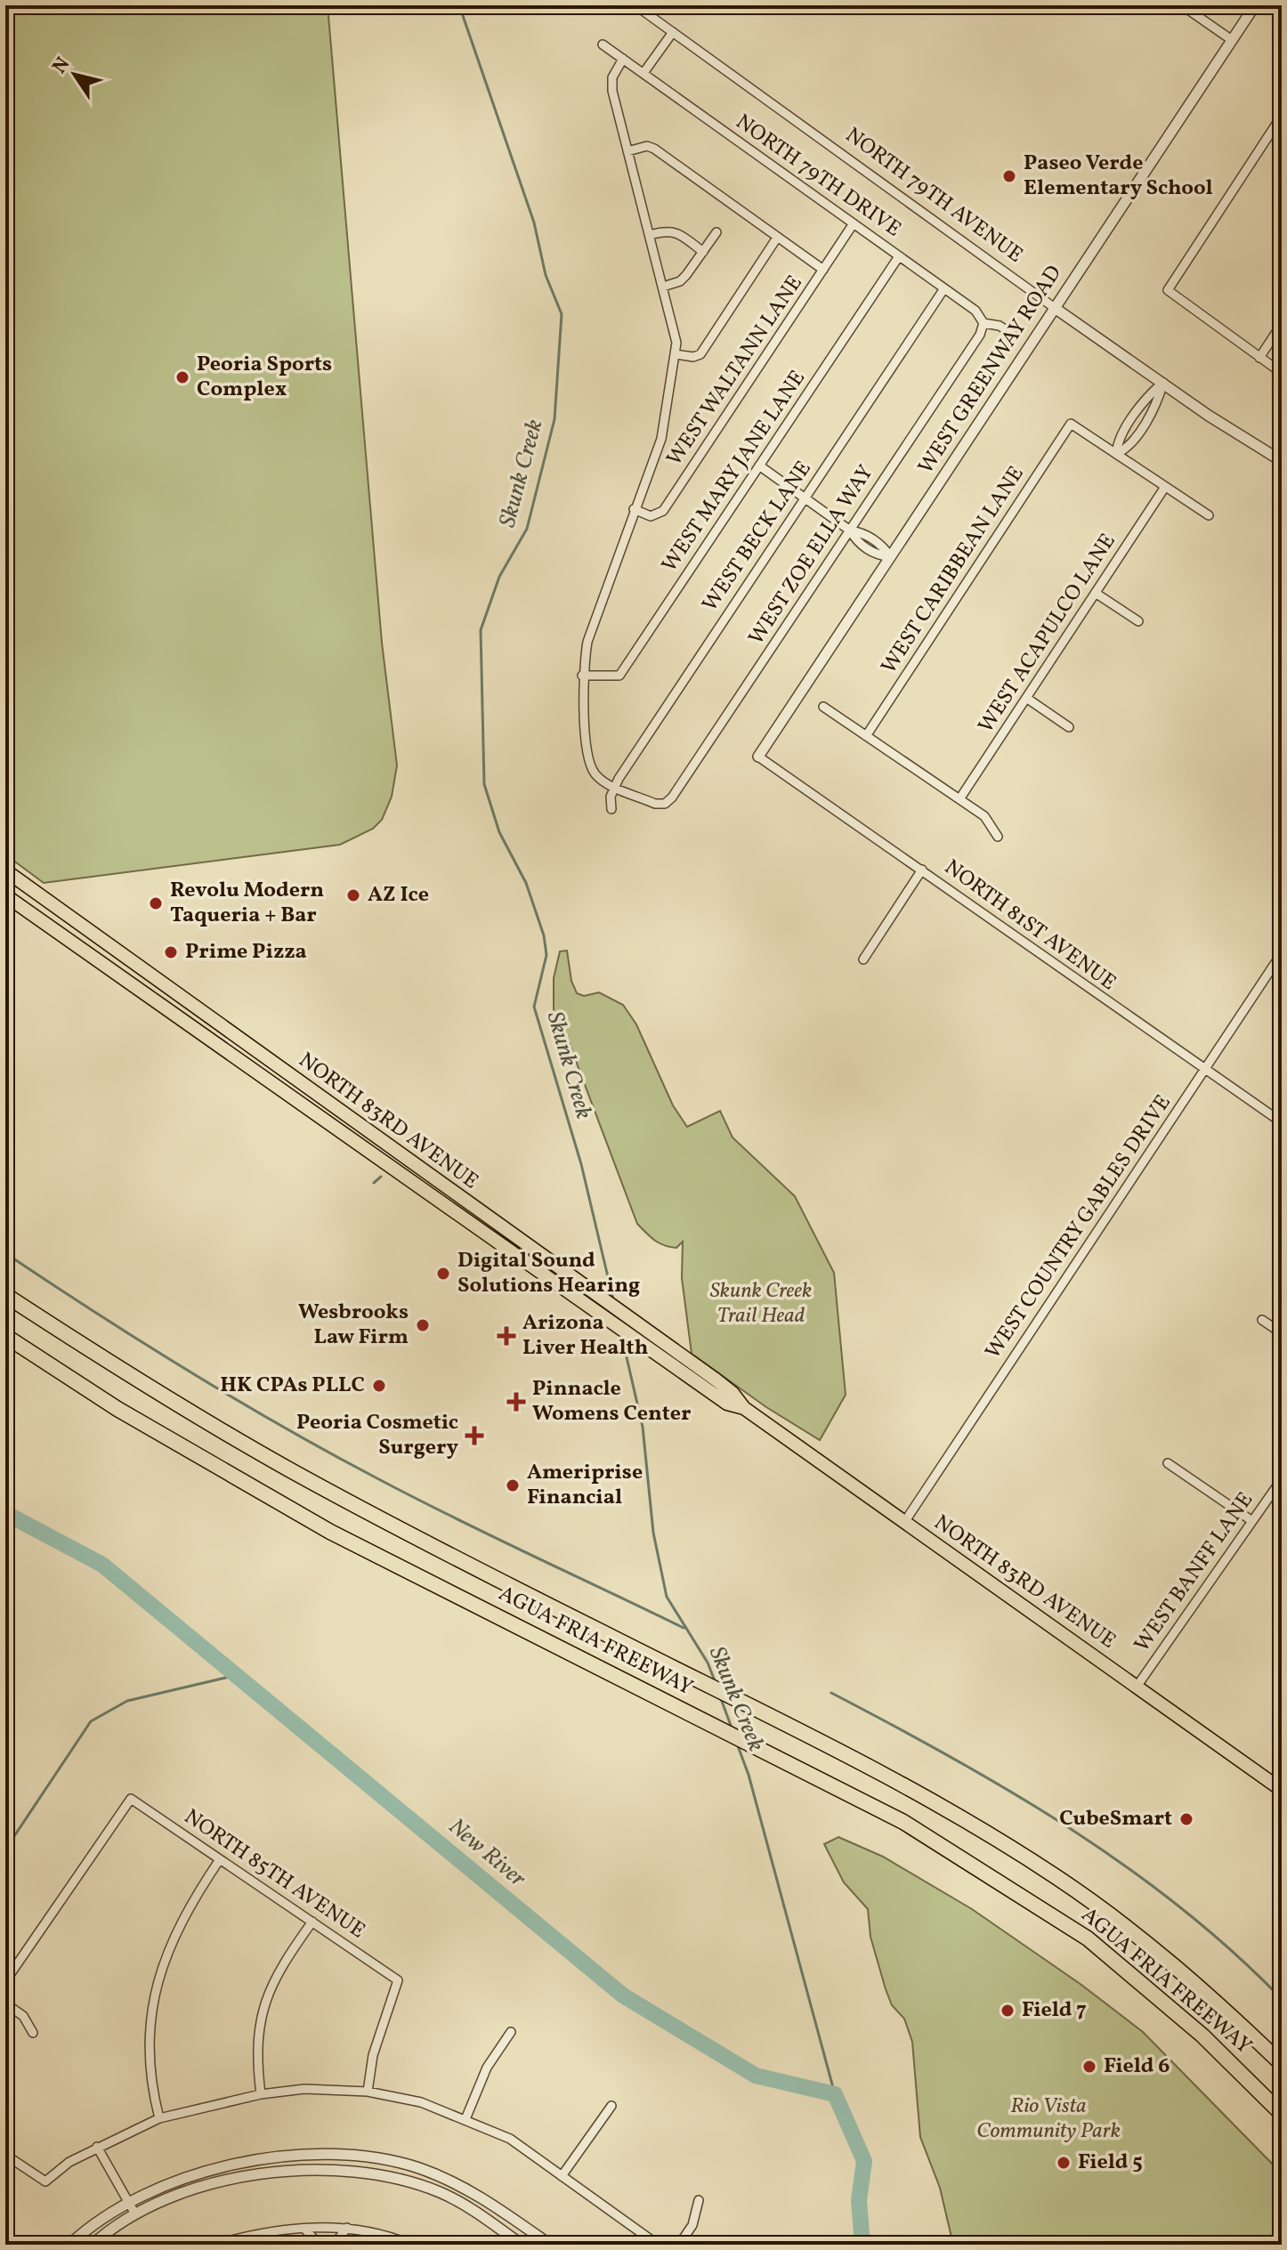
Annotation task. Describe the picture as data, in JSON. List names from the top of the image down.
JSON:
{
  "streets": {
    "highway": ["AGUA FRIA FREEWAY"],
    "main road": ["NORTH 83RD AVENUE"],
    "street": [
      "NORTH 79TH DRIVE",
      "NORTH 79TH AVENUE",
      "WEST GREENWAY ROAD",
      "WEST WALTANN LANE",
      "WEST MARY JANE LANE",
      "WEST BECK LANE",
      "WEST ZOE ELLA WAY",
      "WEST CARIBBEAN LANE",
      "WEST ACAPULCO LANE",
      "NORTH 81ST AVENUE",
      "WEST COUNTRY GABLES DRIVE",
      "WEST BANFF LANE",
      "NORTH 85TH AVENUE"
    ]
  },
  "crossings": [
    ["NORTH 79TH DRIVE", "WEST WALTANN LANE"],
    ["NORTH 79TH DRIVE", "WEST MARY JANE LANE"],
    ["NORTH 79TH DRIVE", "WEST BECK LANE"],
    ["NORTH 79TH DRIVE", "WEST ZOE ELLA WAY"],
    ["NORTH 79TH AVENUE", "WEST GREENWAY ROAD"],
    ["WEST GREENWAY ROAD", "NORTH 81ST AVENUE"],
    ["WEST BECK LANE", "WEST ZOE ELLA WAY"],
    ["NORTH 81ST AVENUE", "WEST COUNTRY GABLES DRIVE"],
    ["NORTH 83RD AVENUE", "WEST COUNTRY GABLES DRIVE"],
    ["NORTH 83RD AVENUE", "WEST BANFF LANE"]
  ],
  "water": ["Skunk Creek", "New River"],
  "parks": ["Skunk Creek Trail Head", "Rio Vista Community Park"],
  "places": {
    "other": [
      "Paseo Verde Elementary School",
      "Peoria Sports Complex",
      "AZ Ice",
      "Revolu Modern Taqueria + Bar",
      "Prime Pizza",
      "Digital Sound Solutions Hearing",
      "Wesbrooks Law Firm",
      "HK CPAs PLLC",
      "Ameriprise Financial",
      "CubeSmart",
      "Field 7",
      "Field 6",
      "Field 5"
    ],
    "health": ["Arizona Liver Health", "Pinnacle Womens Center", "Peoria Cosmetic Surgery"]
  },
  "north": "top left"
}
